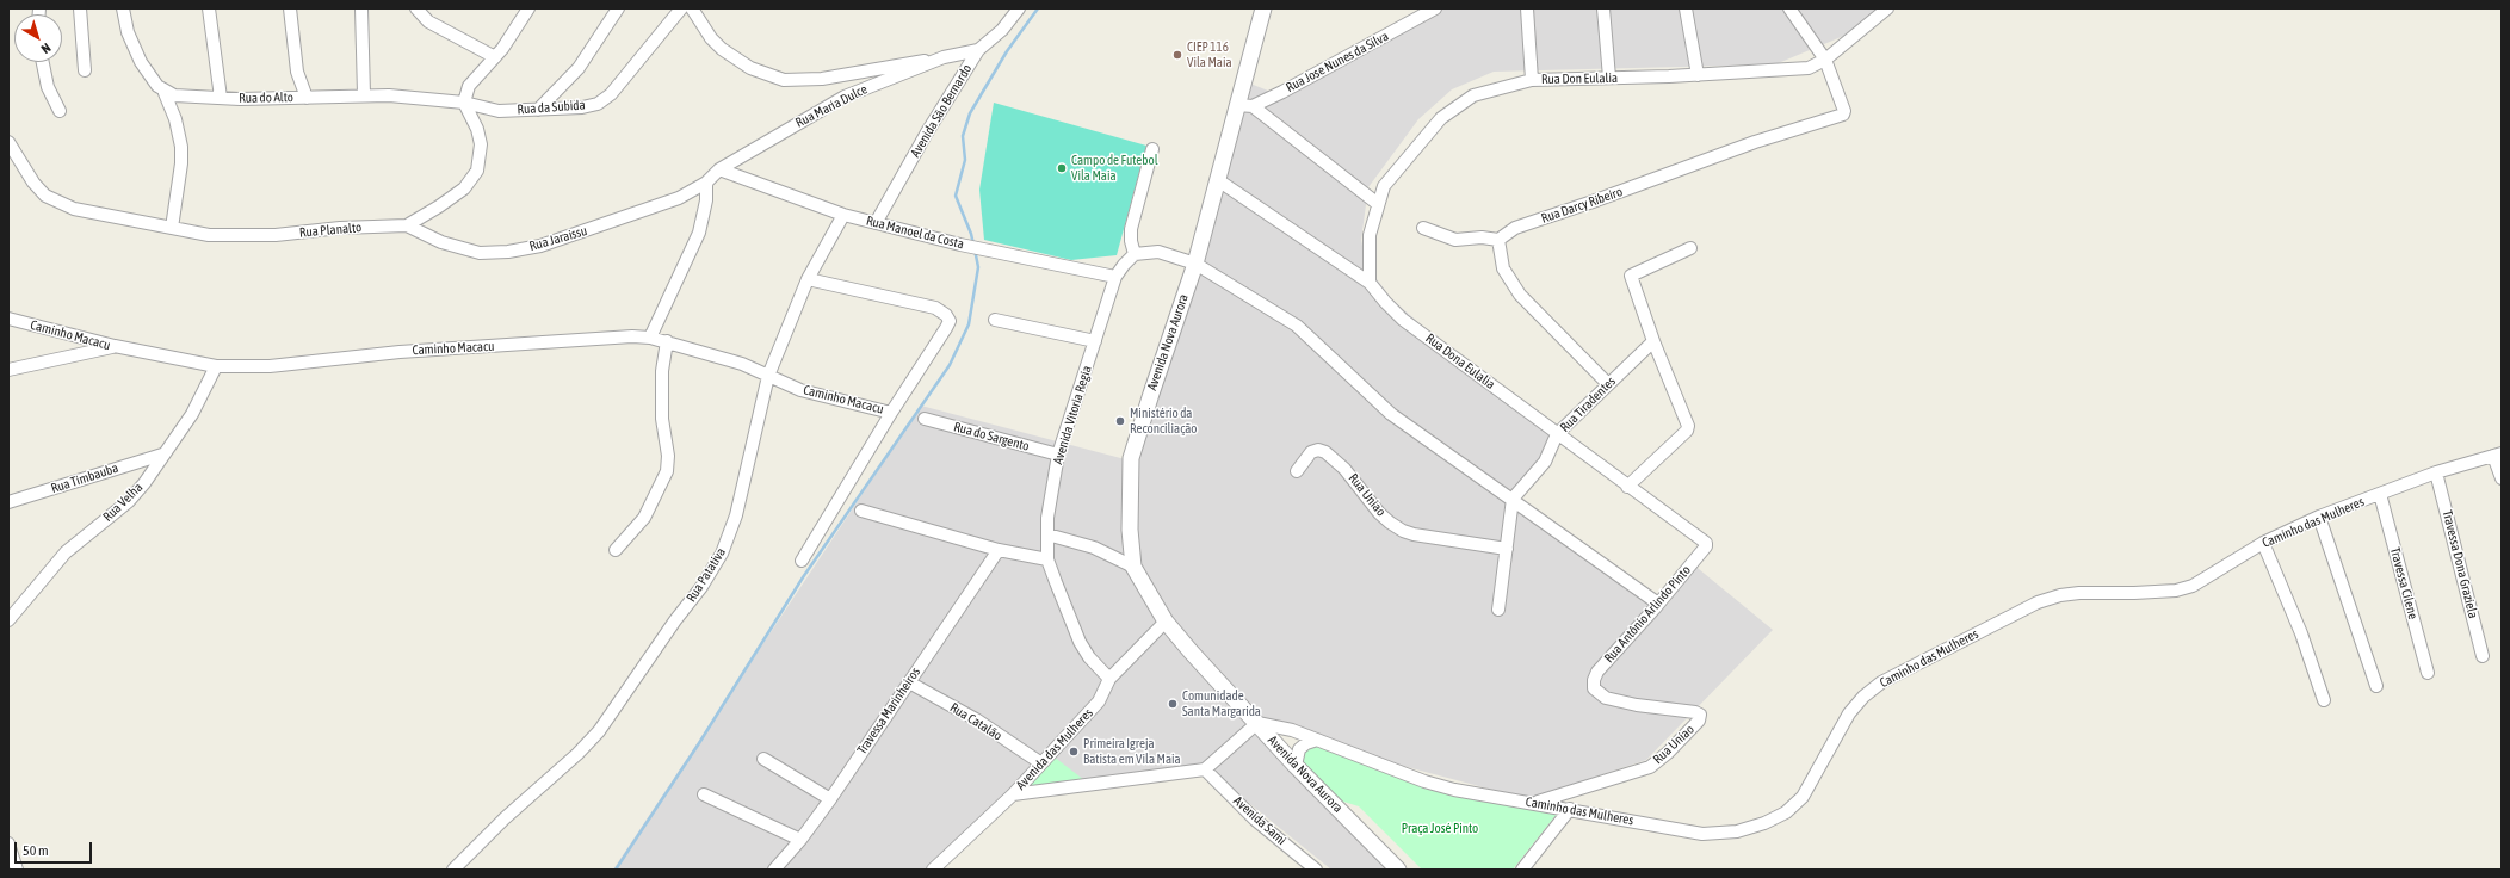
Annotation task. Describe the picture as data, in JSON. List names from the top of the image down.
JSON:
{
  "streets": {
    "street": [
      "Rua Jose Nunes da Silva",
      "Rua Don Eulalia",
      "Rua do Alto",
      "Rua Maria Dulce",
      "Rua da Subida",
      "Avenida São Bernardo",
      "Rua Darcy Ribeiro",
      "Rua Planalto",
      "Rua Manoel da Costa",
      "Rua Jaraissu",
      "Caminho Macacu",
      "Avenida Nova Aurora",
      "Rua Dona Eulalia",
      "Rua Tiradentes",
      "Avenida Vitoria Regia",
      "Rua do Sargento",
      "Rua Timbauba",
      "Rua Uniao",
      "Rua Velha",
      "Caminho das Mulheres",
      "Travessa Dona Graziela",
      "Rua Patativa",
      "Travessa Cilene",
      "Rua Antônio Arlindo Pinto",
      "Travessa Marinheiros",
      "Rua Catalão",
      "Avenida das Mulheres",
      "Avenida Sami"
    ]
  },
  "crossings": [
    ["Rua Jose Nunes da Silva", "Avenida Nova Aurora"],
    ["Rua Don Eulalia", "Rua Darcy Ribeiro"],
    ["Rua Don Eulalia", "Rua Dona Eulalia"],
    ["Rua do Alto", "Rua da Subida"],
    ["Rua do Alto", "Rua Planalto"],
    ["Rua Maria Dulce", "Avenida São Bernardo"],
    ["Rua Maria Dulce", "Rua Manoel da Costa"],
    ["Rua Maria Dulce", "Rua Jaraissu"],
    ["Rua da Subida", "Rua Planalto"],
    ["Avenida São Bernardo", "Rua Manoel da Costa"],
    ["Rua Planalto", "Rua Jaraissu"],
    ["Rua Manoel da Costa", "Rua Jaraissu"],
    ["Rua Manoel da Costa", "Avenida Vitoria Regia"],
    ["Rua Manoel da Costa", "Rua Patativa"],
    ["Caminho Macacu", "Rua Velha"],
    ["Caminho Macacu", "Rua Patativa"],
    ["Avenida Nova Aurora", "Rua Dona Eulalia"],
    ["Avenida Nova Aurora", "Caminho das Mulheres"],
    ["Avenida Nova Aurora", "Avenida das Mulheres"],
    ["Rua Dona Eulalia", "Rua Tiradentes"],
    ["Rua Dona Eulalia", "Rua Antônio Arlindo Pinto"],
    ["Avenida Vitoria Regia", "Rua do Sargento"],
    ["Avenida Vitoria Regia", "Avenida das Mulheres"],
    ["Rua Timbauba", "Rua Velha"],
    ["Rua Uniao", "Caminho das Mulheres"],
    ["Rua Uniao", "Rua Antônio Arlindo Pinto"],
    ["Caminho das Mulheres", "Travessa Dona Graziela"],
    ["Caminho das Mulheres", "Travessa Cilene"],
    ["Travessa Marinheiros", "Rua Catalão"],
    ["Rua Catalão", "Avenida das Mulheres"]
  ],
  "parks": ["Praça José Pinto"],
  "places": [
    "CIEP 116 Vila Maia",
    "Campo de Futebol Vila Maia",
    "Ministério da Reconciliação",
    "Comunidade Santa Margarida",
    "Primeira Igreja Batista em Vila Maia"
  ],
  "scale_bar": "50 m",
  "north": "bottom right"
}
